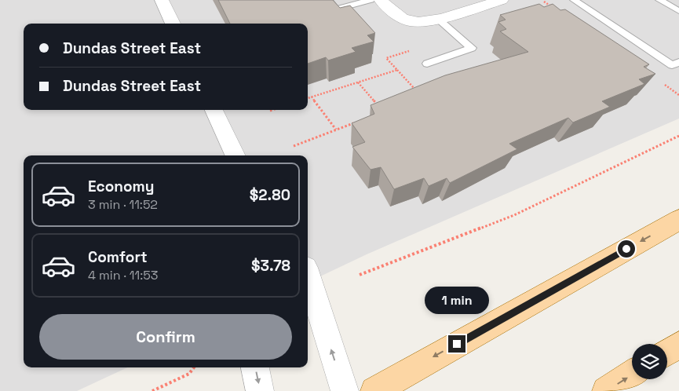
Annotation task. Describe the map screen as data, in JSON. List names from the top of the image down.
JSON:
{
  "page": {
    "banner": ["Dundas Street East", "Dundas Street East"],
    "list": [
      {
        "name": "Economy",
        "note": "3 min · 11:52",
        "value": "$2.80"
      },
      {
        "name": "Comfort",
        "note": "4 min · 11:53",
        "value": "$3.78"
      }
    ],
    "bubble": "1 min",
    "buttons": "Confirm"
  }
}
